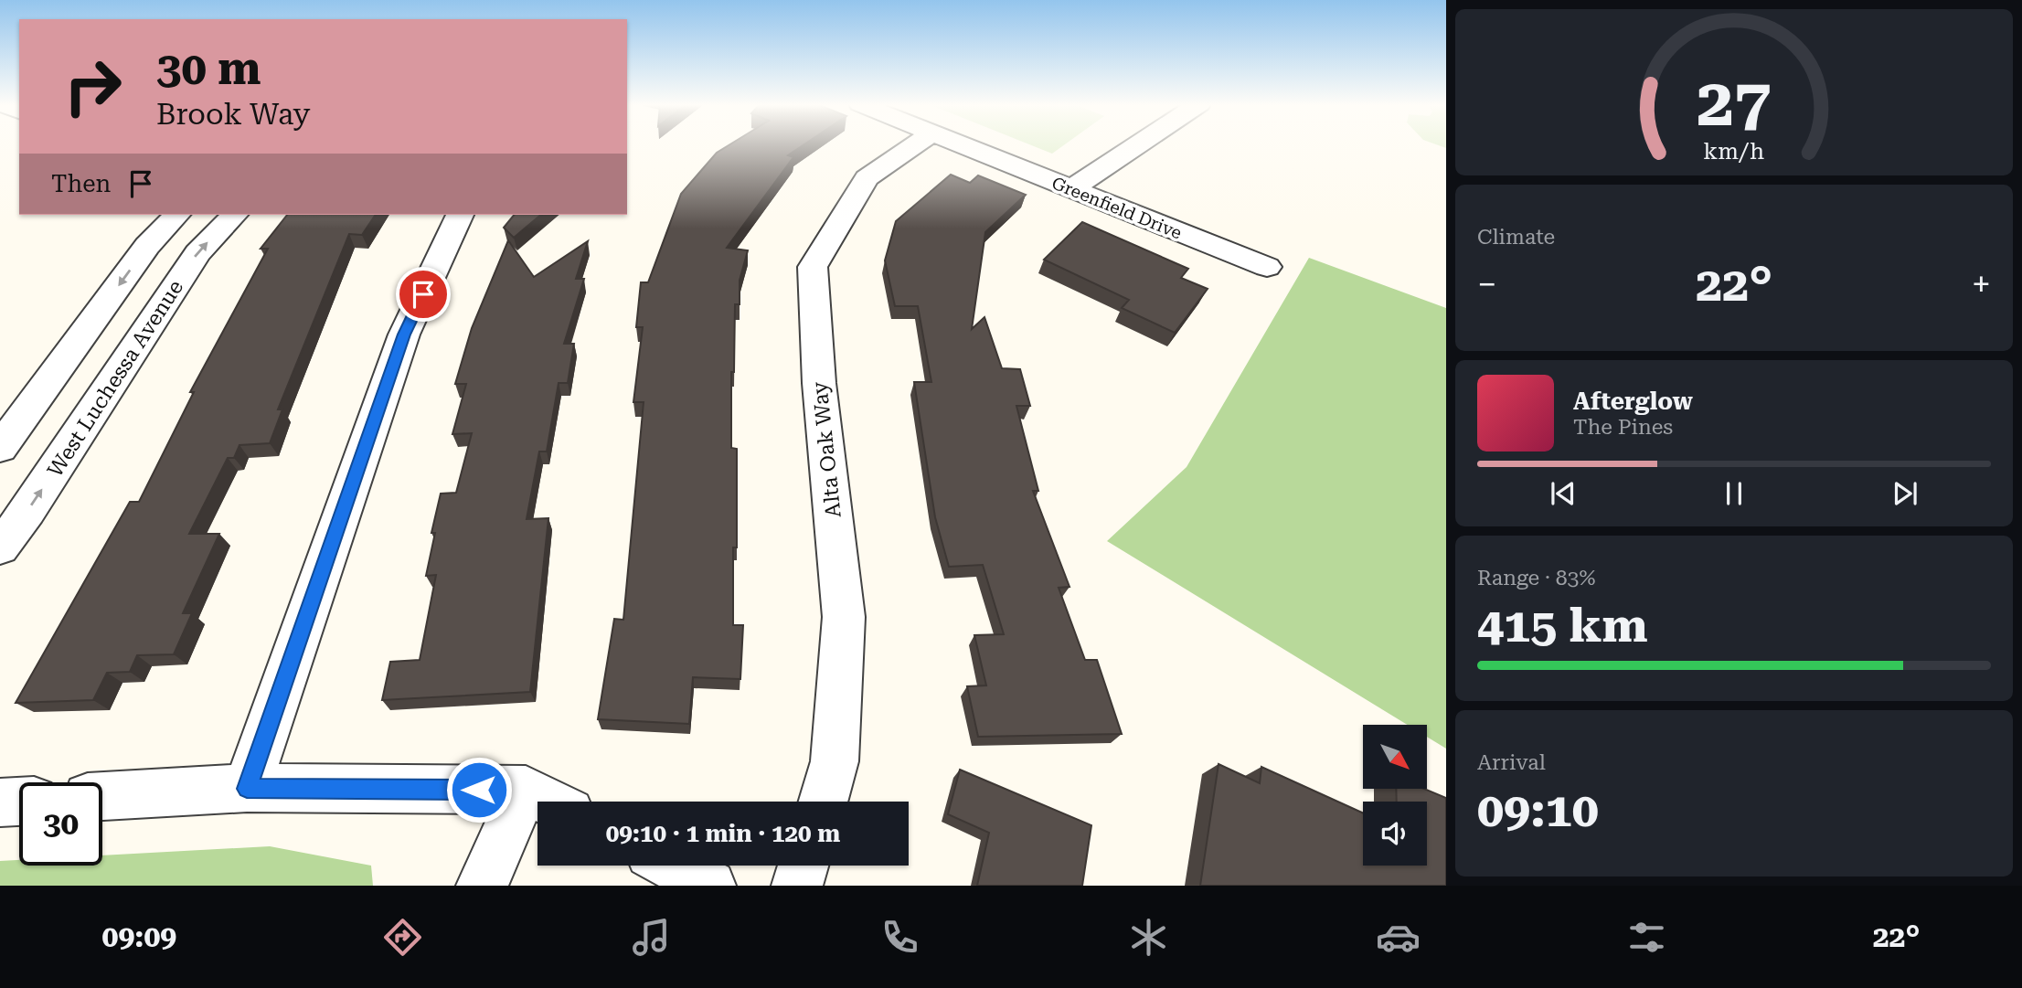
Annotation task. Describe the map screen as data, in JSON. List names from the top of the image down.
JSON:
{
  "streets": {
    "street": ["Greenfield Drive", "West Luchessa Avenue", "Alta Oak Way"]
  },
  "north": "bottom right",
  "page": {
    "turn": ["30 m", "Brook Way"],
    "then": "Then",
    "tile": [
      "Climate",
      ["Range · 83%", "415 km"],
      ["Arrival", "09:10"]
    ],
    "heat": ["−", "22°", "+"],
    "song": ["Afterglow", "The Pines"],
    "limit": "30",
    "trip": "09:10 · 1 min · 120 m",
    "tabs": ["09:09", "22°"],
    "gauge": ["27", "km/h"]
  }
}
